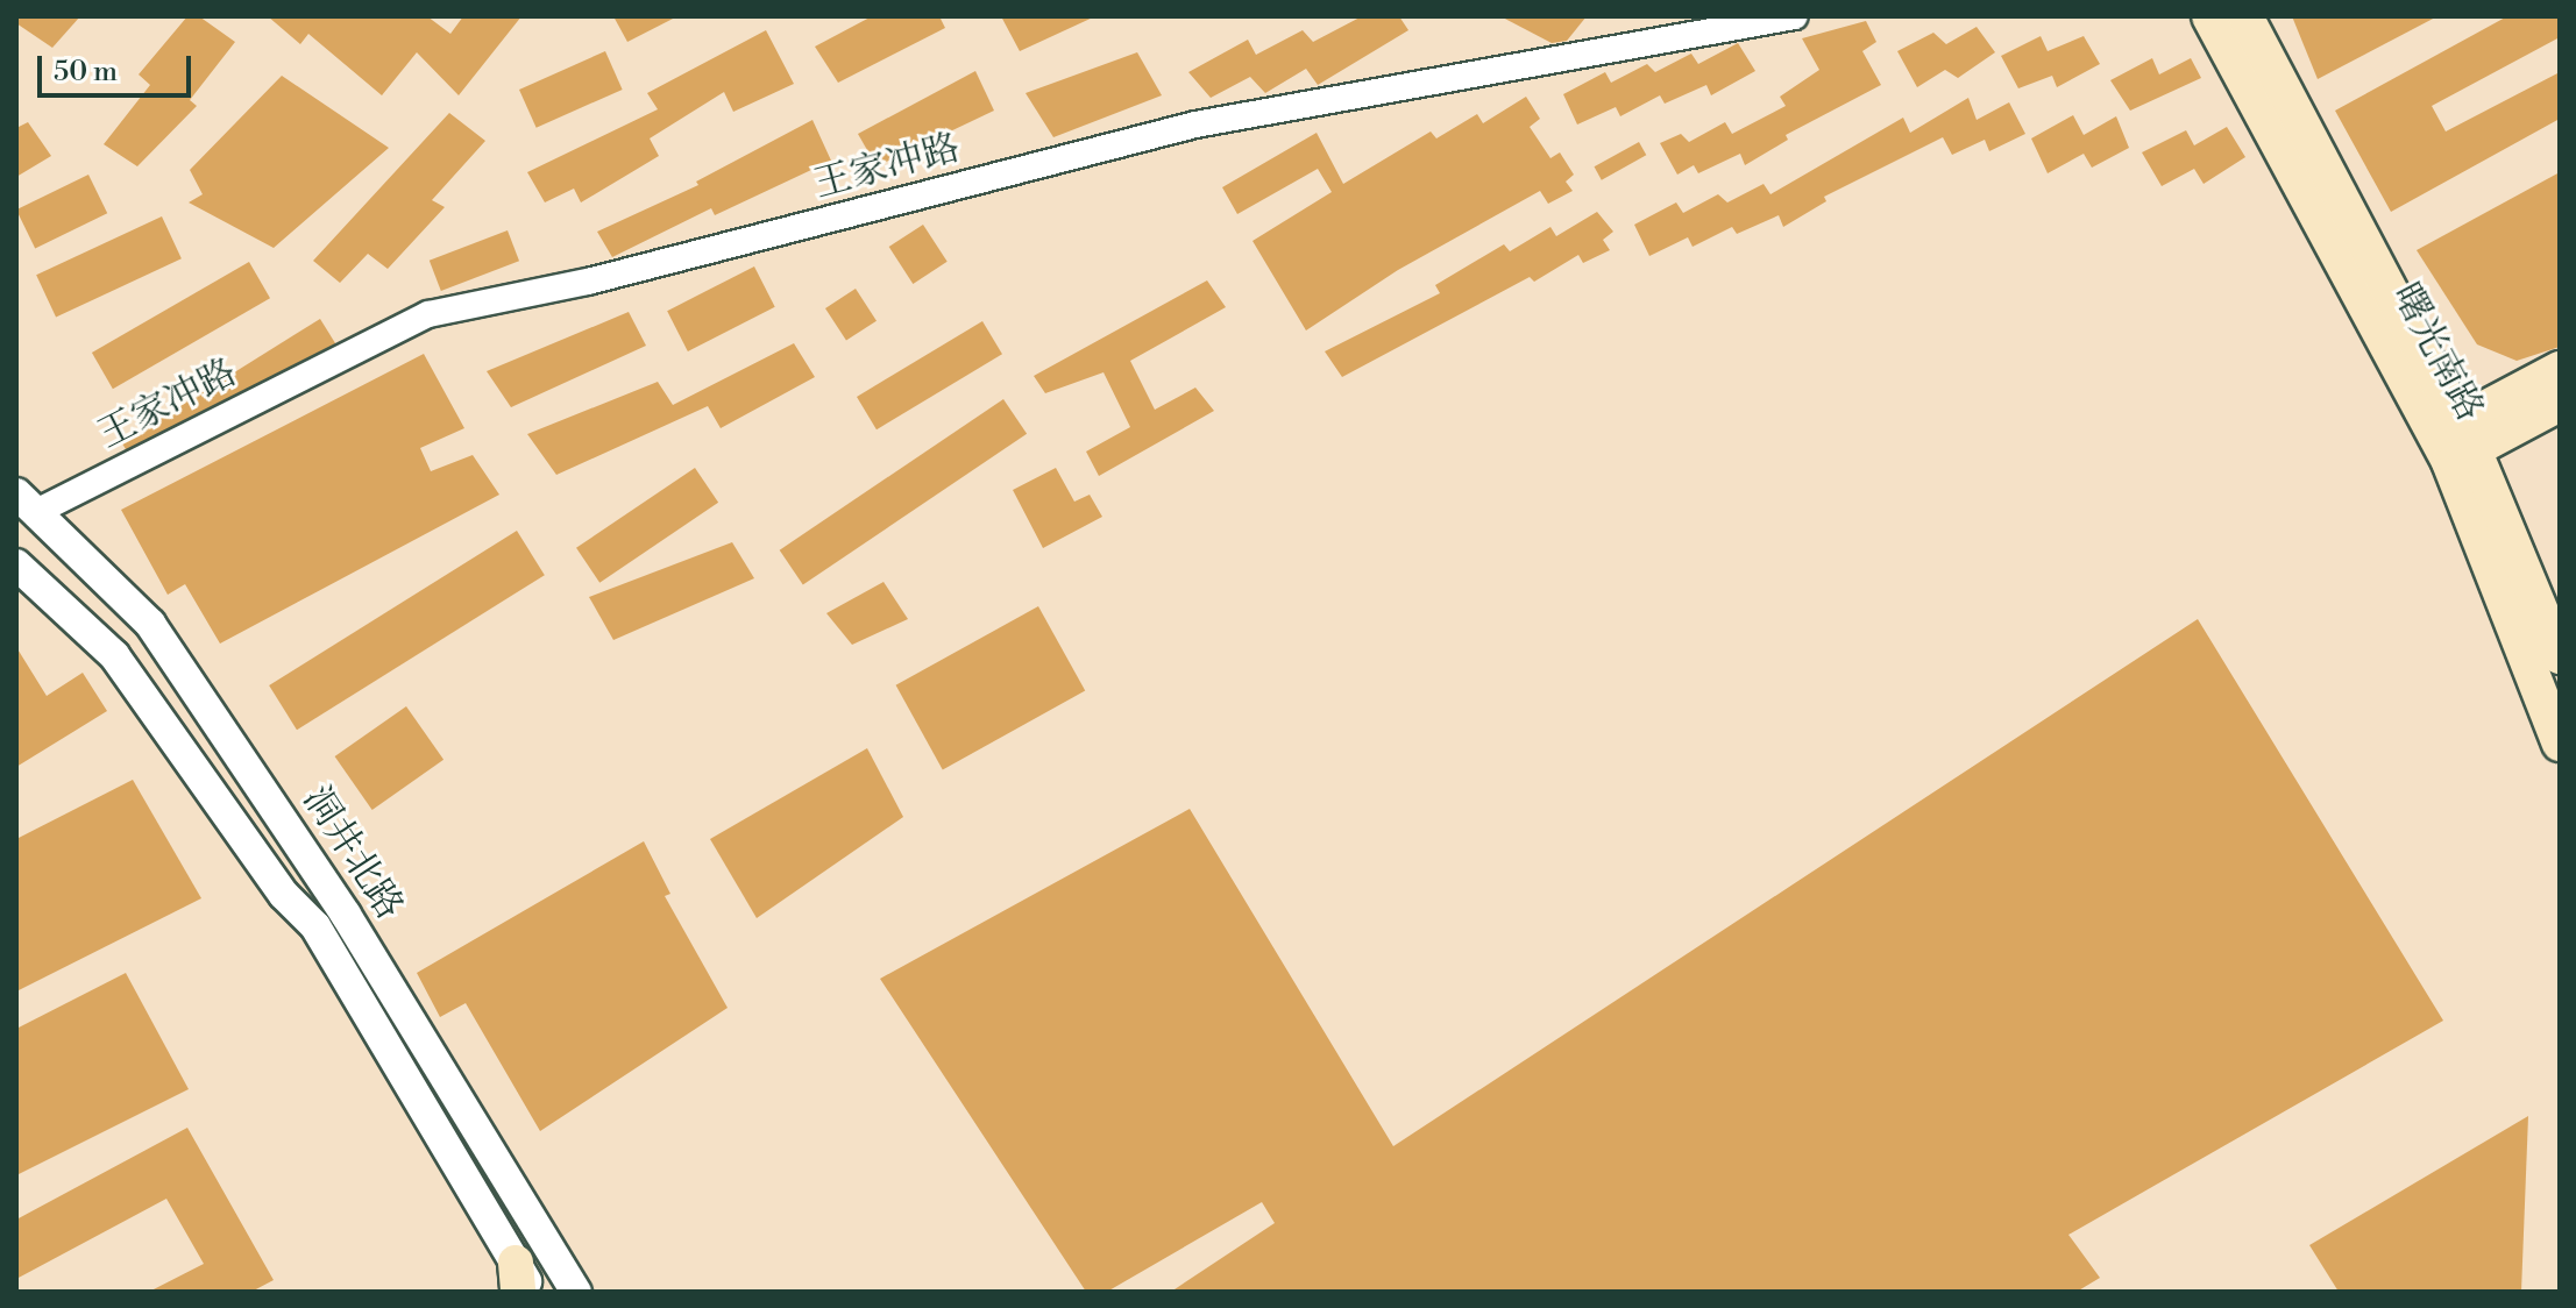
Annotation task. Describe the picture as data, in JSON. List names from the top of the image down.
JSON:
{
  "streets": {
    "main road": ["曙光南路"],
    "street": ["王家冲路", "洞井北路"]
  },
  "crossings": [
    ["王家冲路", "洞井北路"]
  ],
  "scale_bar": "50 m"
}
